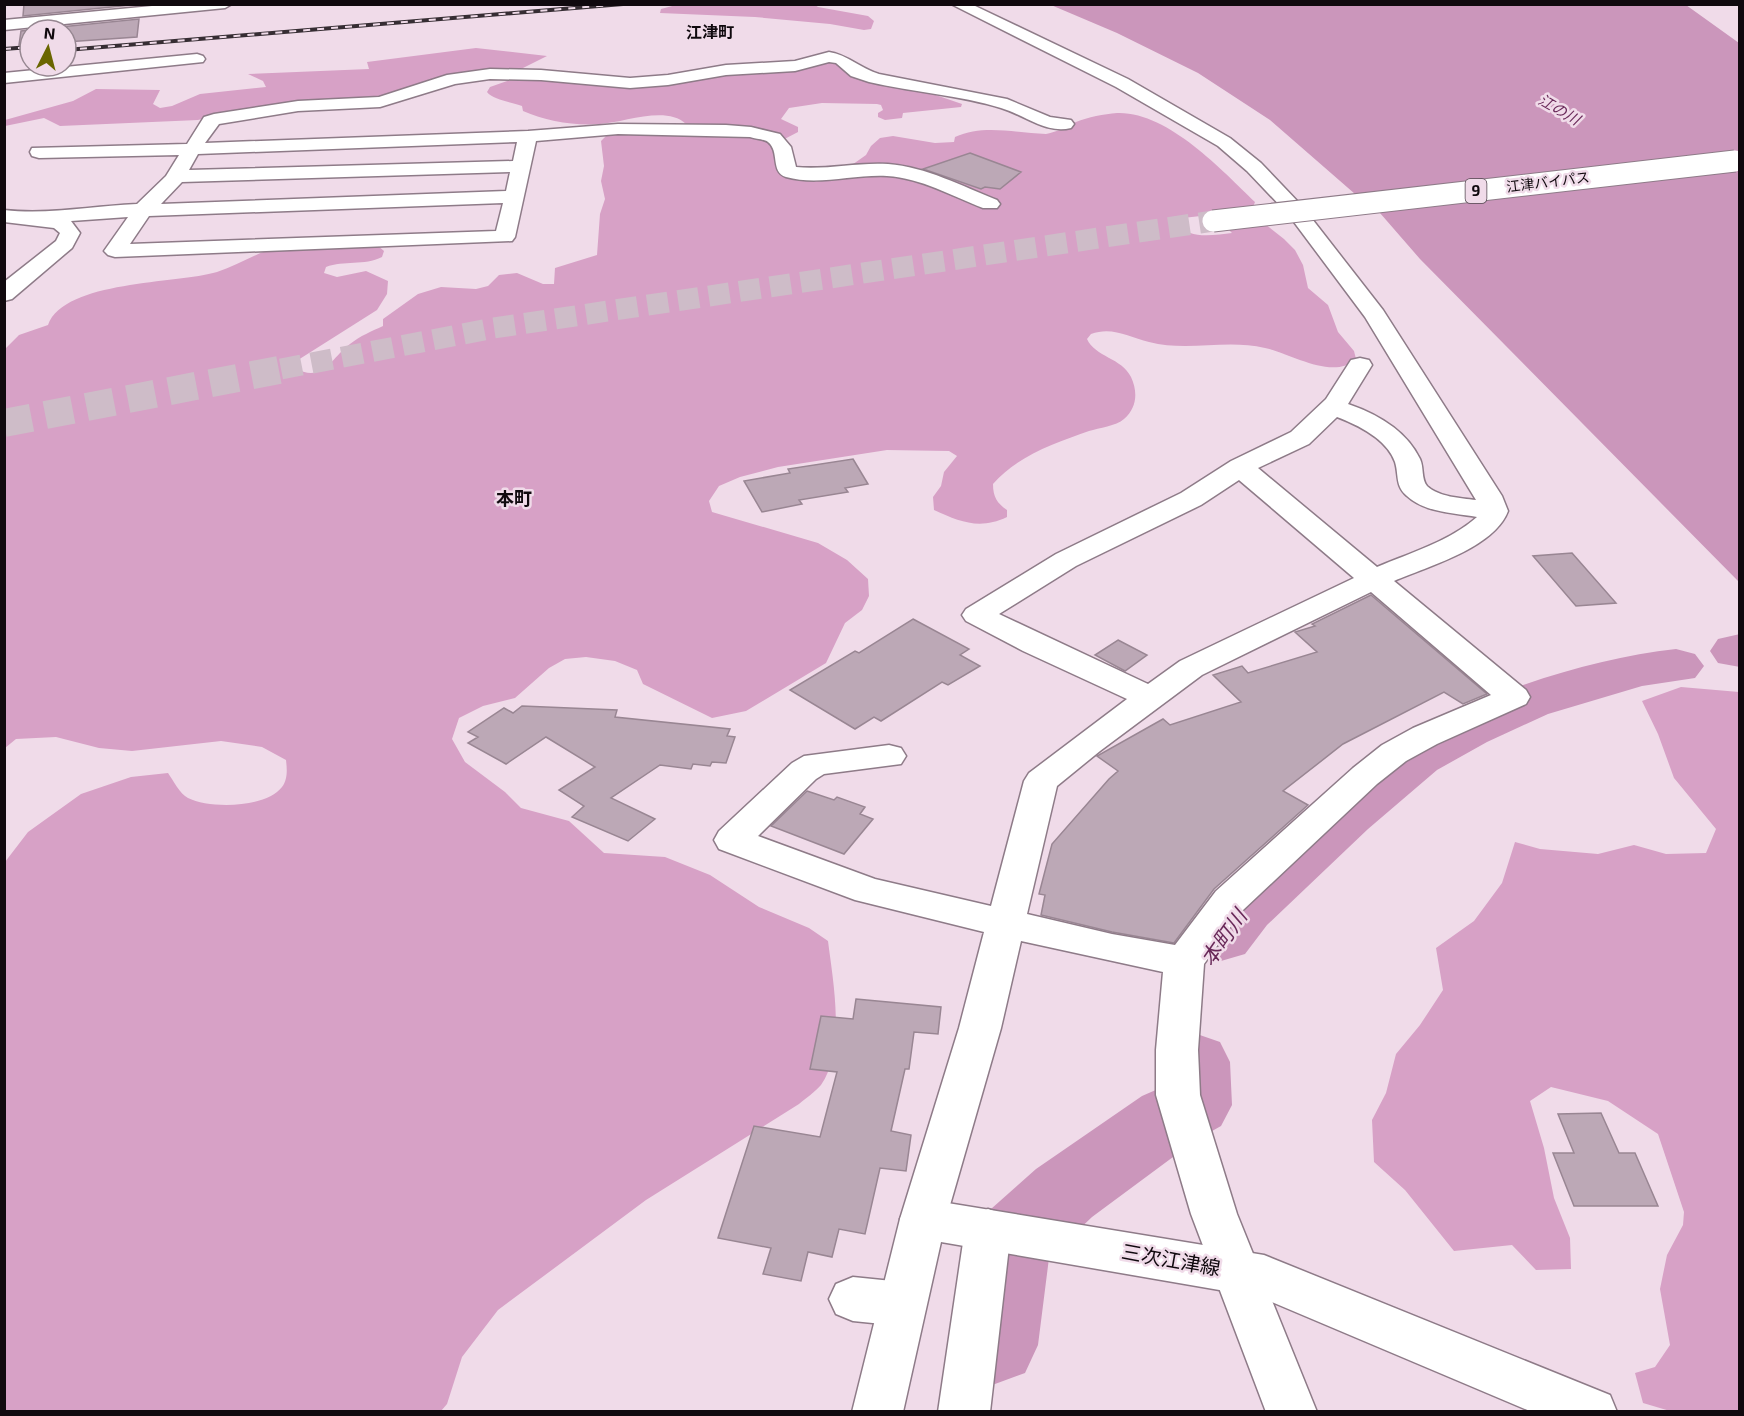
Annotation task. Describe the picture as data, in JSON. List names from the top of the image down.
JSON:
{
  "streets": {
    "main road": ["江津バイパス", "9", "三次江津線"]
  },
  "districts": ["江津町", "本町"],
  "water": ["江の川", "本町川"],
  "north": "top"
}
